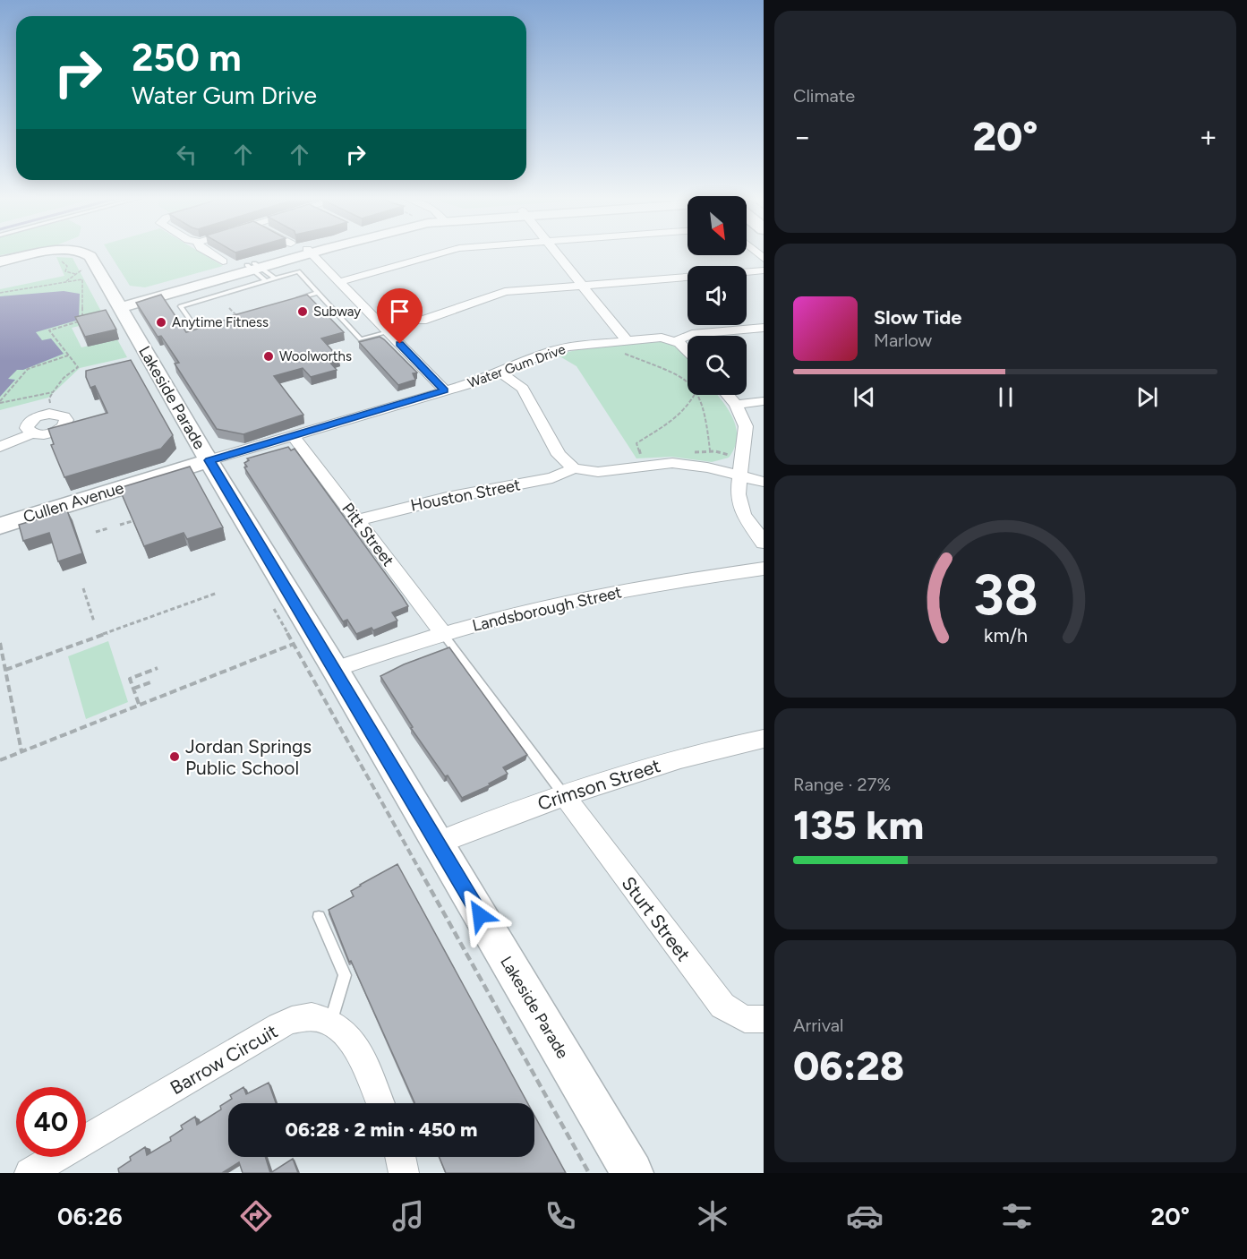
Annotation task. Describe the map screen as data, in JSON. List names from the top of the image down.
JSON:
{
  "streets": {
    "street": [
      "Water Gum Drive",
      "Lakeside Parade",
      "Houston Street",
      "Cullen Avenue",
      "Pitt Street",
      "Landsborough Street",
      "Crimson Street",
      "Sturt Street",
      "Barrow Circuit"
    ]
  },
  "crossings": [
    ["Water Gum Drive", "Lakeside Parade"],
    ["Water Gum Drive", "Cullen Avenue"],
    ["Water Gum Drive", "Pitt Street"],
    ["Lakeside Parade", "Cullen Avenue"],
    ["Lakeside Parade", "Landsborough Street"],
    ["Lakeside Parade", "Crimson Street"],
    ["Houston Street", "Pitt Street"],
    ["Pitt Street", "Landsborough Street"],
    ["Crimson Street", "Sturt Street"]
  ],
  "places": [
    "Subway",
    "Anytime Fitness",
    "Woolworths",
    "Jordan Springs Public School"
  ],
  "north": "bottom right",
  "page": {
    "tile": [
      "Climate",
      ["Range · 27%", "135 km"],
      ["Arrival", "06:28"]
    ],
    "turn": ["250 m", "Water Gum Drive"],
    "heat": ["−", "20°", "+"],
    "song": ["Slow Tide", "Marlow"],
    "limit": "40",
    "trip": "06:28 · 2 min · 450 m",
    "tabs": ["06:26", "20°"],
    "gauge": ["38", "km/h"]
  }
}
